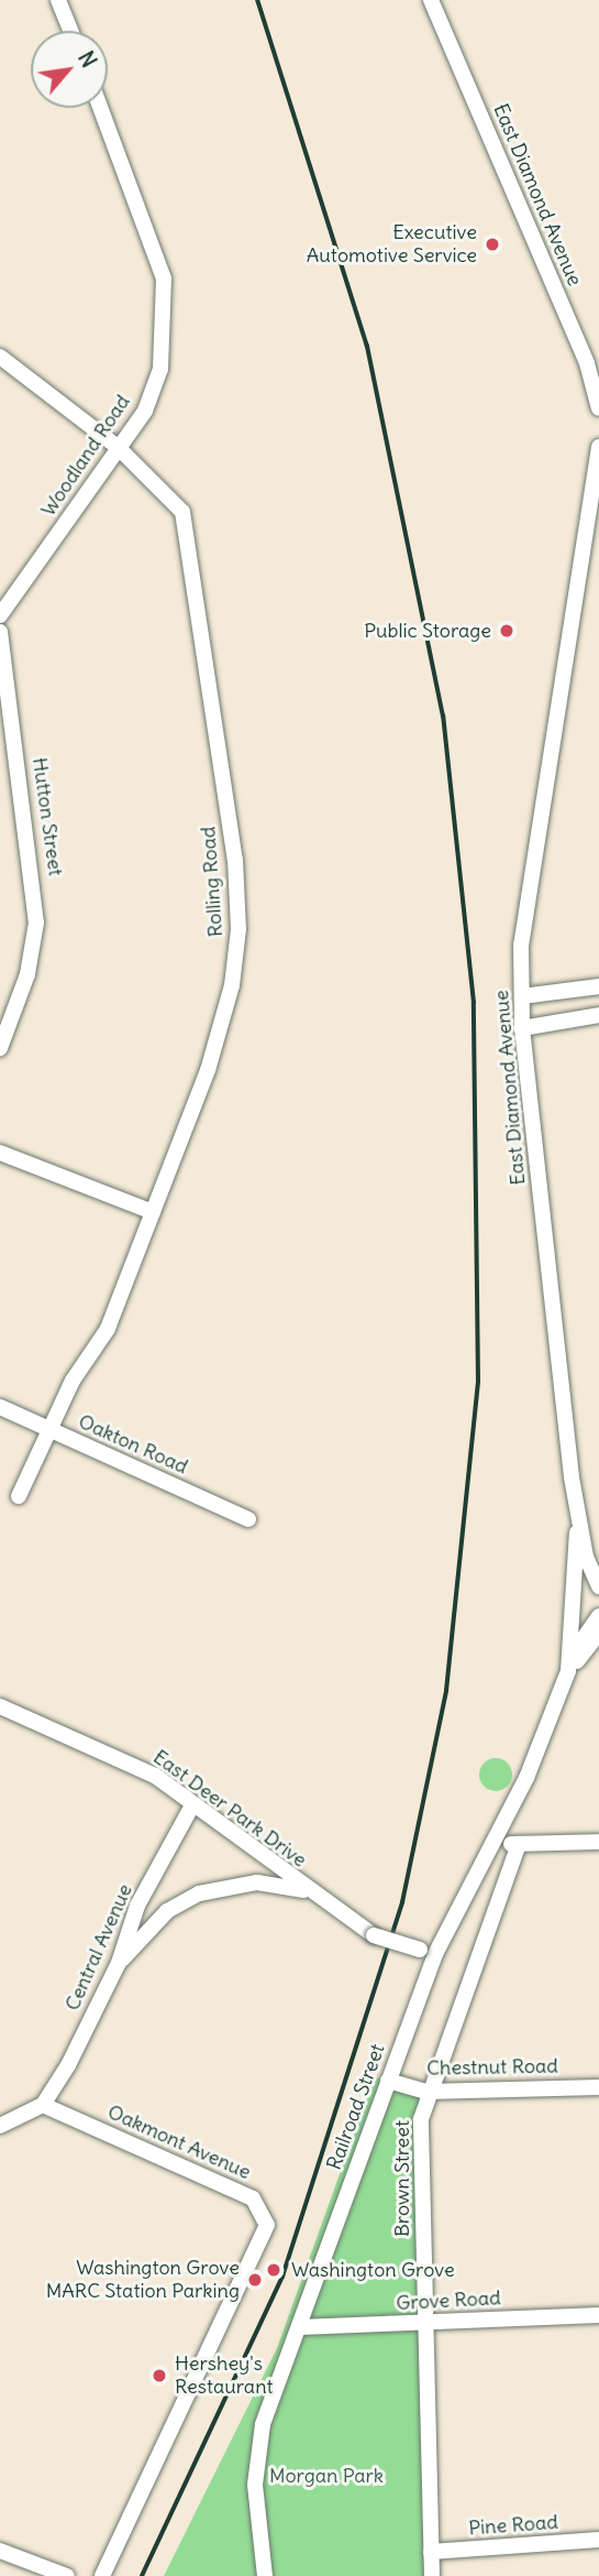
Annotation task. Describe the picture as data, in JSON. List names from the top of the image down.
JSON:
{
  "streets": {
    "street": [
      "East Diamond Avenue",
      "Woodland Road",
      "Hutton Street",
      "Rolling Road",
      "Oakton Road",
      "East Deer Park Drive",
      "Central Avenue",
      "Chestnut Road",
      "Railroad Street",
      "Oakmont Avenue",
      "Brown Street",
      "Grove Road",
      "Pine Road"
    ]
  },
  "crossings": [
    ["Woodland Road", "Rolling Road"],
    ["Rolling Road", "Oakton Road"],
    ["East Deer Park Drive", "Central Avenue"],
    ["East Deer Park Drive", "Railroad Street"],
    ["Central Avenue", "Oakmont Avenue"],
    ["Chestnut Road", "Railroad Street"],
    ["Chestnut Road", "Brown Street"],
    ["Railroad Street", "Grove Road"],
    ["Brown Street", "Grove Road"],
    ["Brown Street", "Pine Road"]
  ],
  "parks": ["Morgan Park"],
  "places": [
    "Executive Automotive Service",
    "Public Storage",
    "Washington Grove",
    "Washington Grove MARC Station Parking",
    "Hershey's Restaurant"
  ],
  "north": "top right"
}
